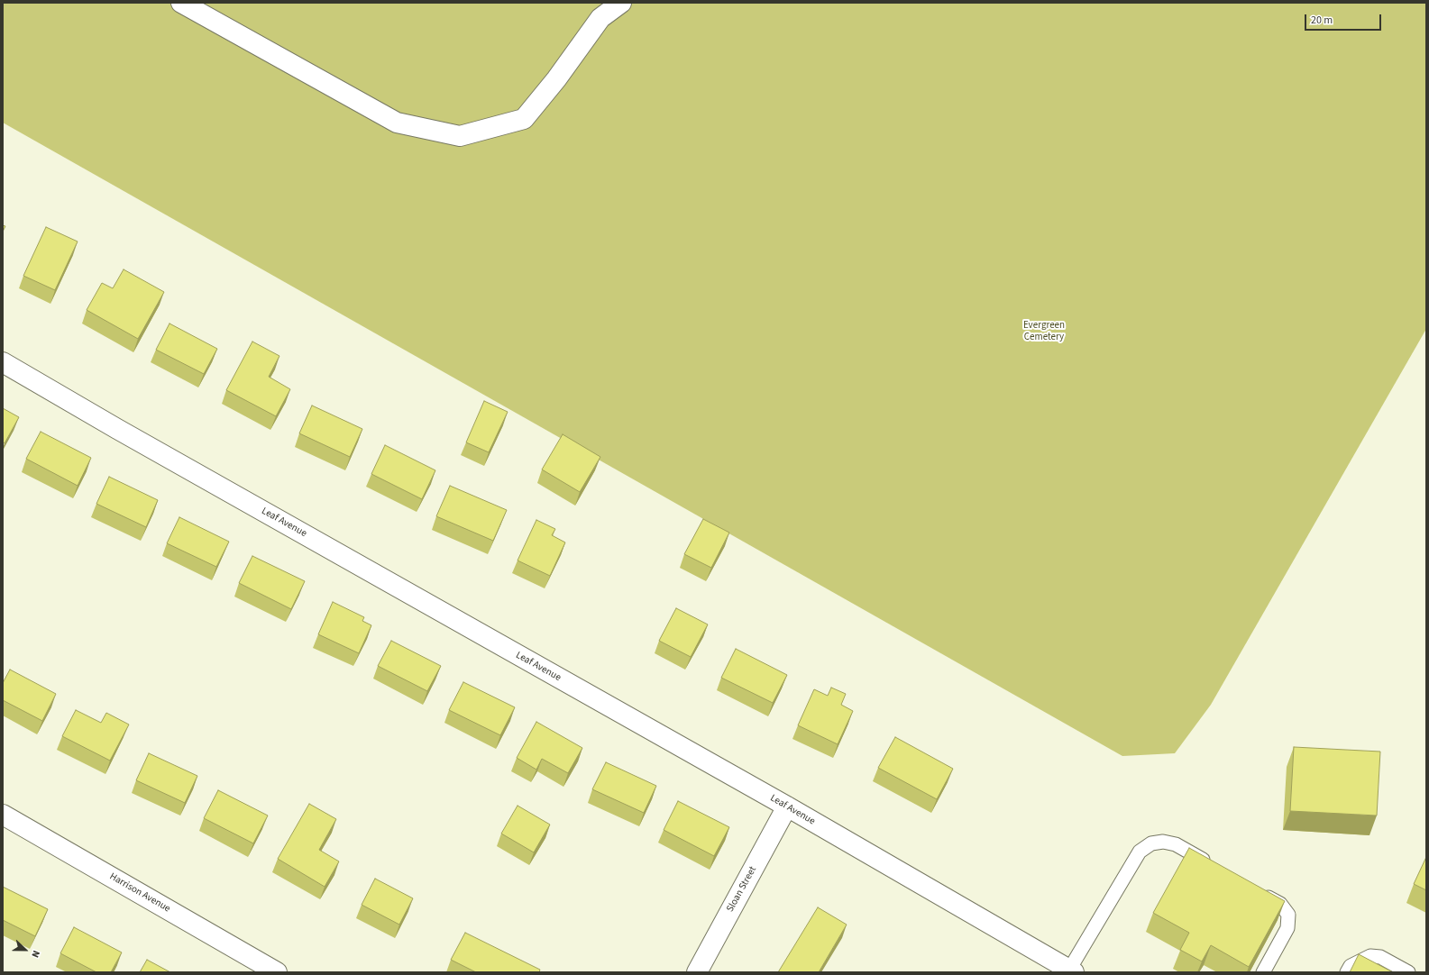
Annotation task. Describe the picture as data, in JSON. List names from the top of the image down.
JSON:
{
  "streets": {
    "street": ["Leaf Avenue", "Sloan Street", "Harrison Avenue"]
  },
  "crossings": [
    ["Leaf Avenue", "Sloan Street"]
  ],
  "parks": ["Evergreen Cemetery"],
  "scale_bar": "20 m",
  "north": "right"
}
